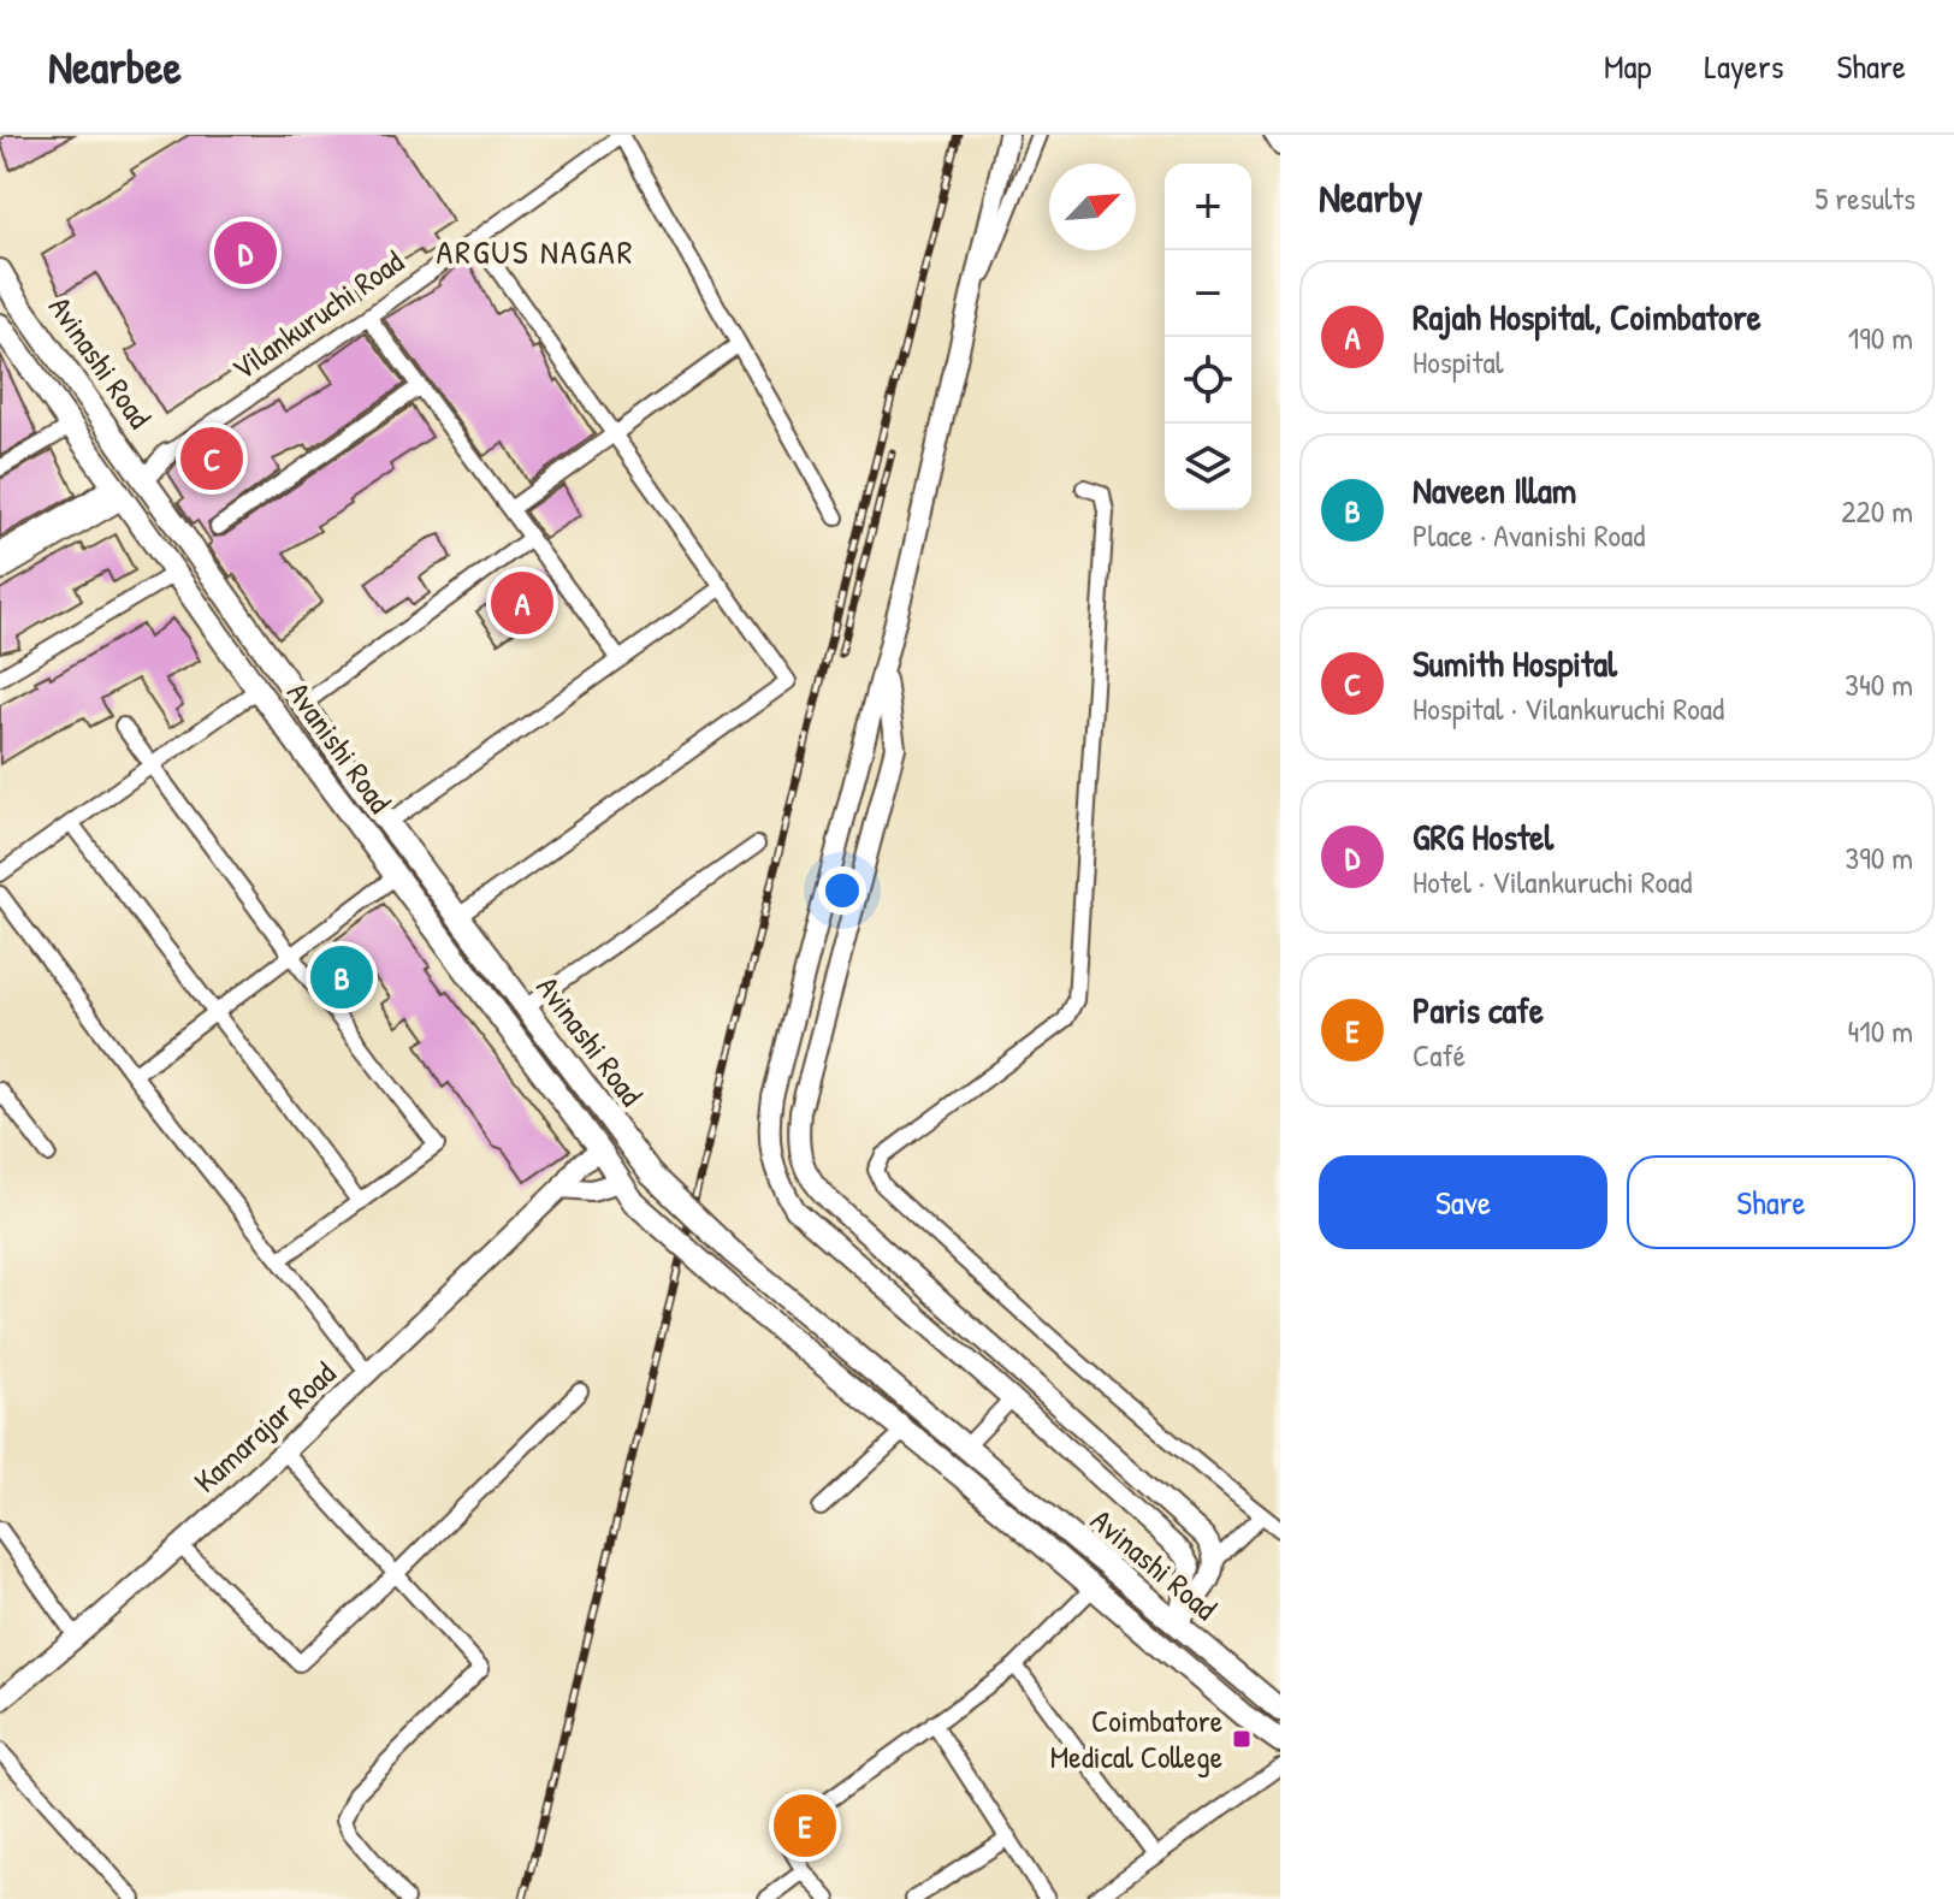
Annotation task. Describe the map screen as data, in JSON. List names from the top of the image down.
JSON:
{
  "streets": {
    "main road": [
      "Vilankuruchi Road",
      "Avinashi Road",
      "Avanishi Road",
      "Kamarajar Road"
    ]
  },
  "crossings": [
    ["Vilankuruchi Road", "Avinashi Road"],
    ["Avinashi Road", "Avanishi Road"],
    ["Avanishi Road", "Kamarajar Road"]
  ],
  "districts": ["ARGUS NAGAR"],
  "places": {
    "transit": ["Coimbatore Medical College"]
  },
  "north": "top right",
  "page": {
    "header": "Nearbee",
    "nav": ["Map", "Layers", "Share"],
    "heading": ["Nearby", "5 results"],
    "map_buttons": ["+", "−"],
    "pins": [
      "D",
      "C",
      "A",
      "B",
      "E"
    ],
    "list": [
      {
        "mark": "A",
        "name": "Rajah Hospital, Coimbatore",
        "note": "Hospital",
        "value": "190 m"
      },
      {
        "mark": "B",
        "name": "Naveen Illam",
        "note": "Place · Avanishi Road",
        "value": "220 m"
      },
      {
        "mark": "C",
        "name": "Sumith Hospital",
        "note": "Hospital · Vilankuruchi Road",
        "value": "340 m"
      },
      {
        "mark": "D",
        "name": "GRG Hostel",
        "note": "Hotel · Vilankuruchi Road",
        "value": "390 m"
      },
      {
        "mark": "E",
        "name": "Paris cafe",
        "note": "Café",
        "value": "410 m"
      }
    ],
    "buttons": ["Save", "Share"]
  }
}
